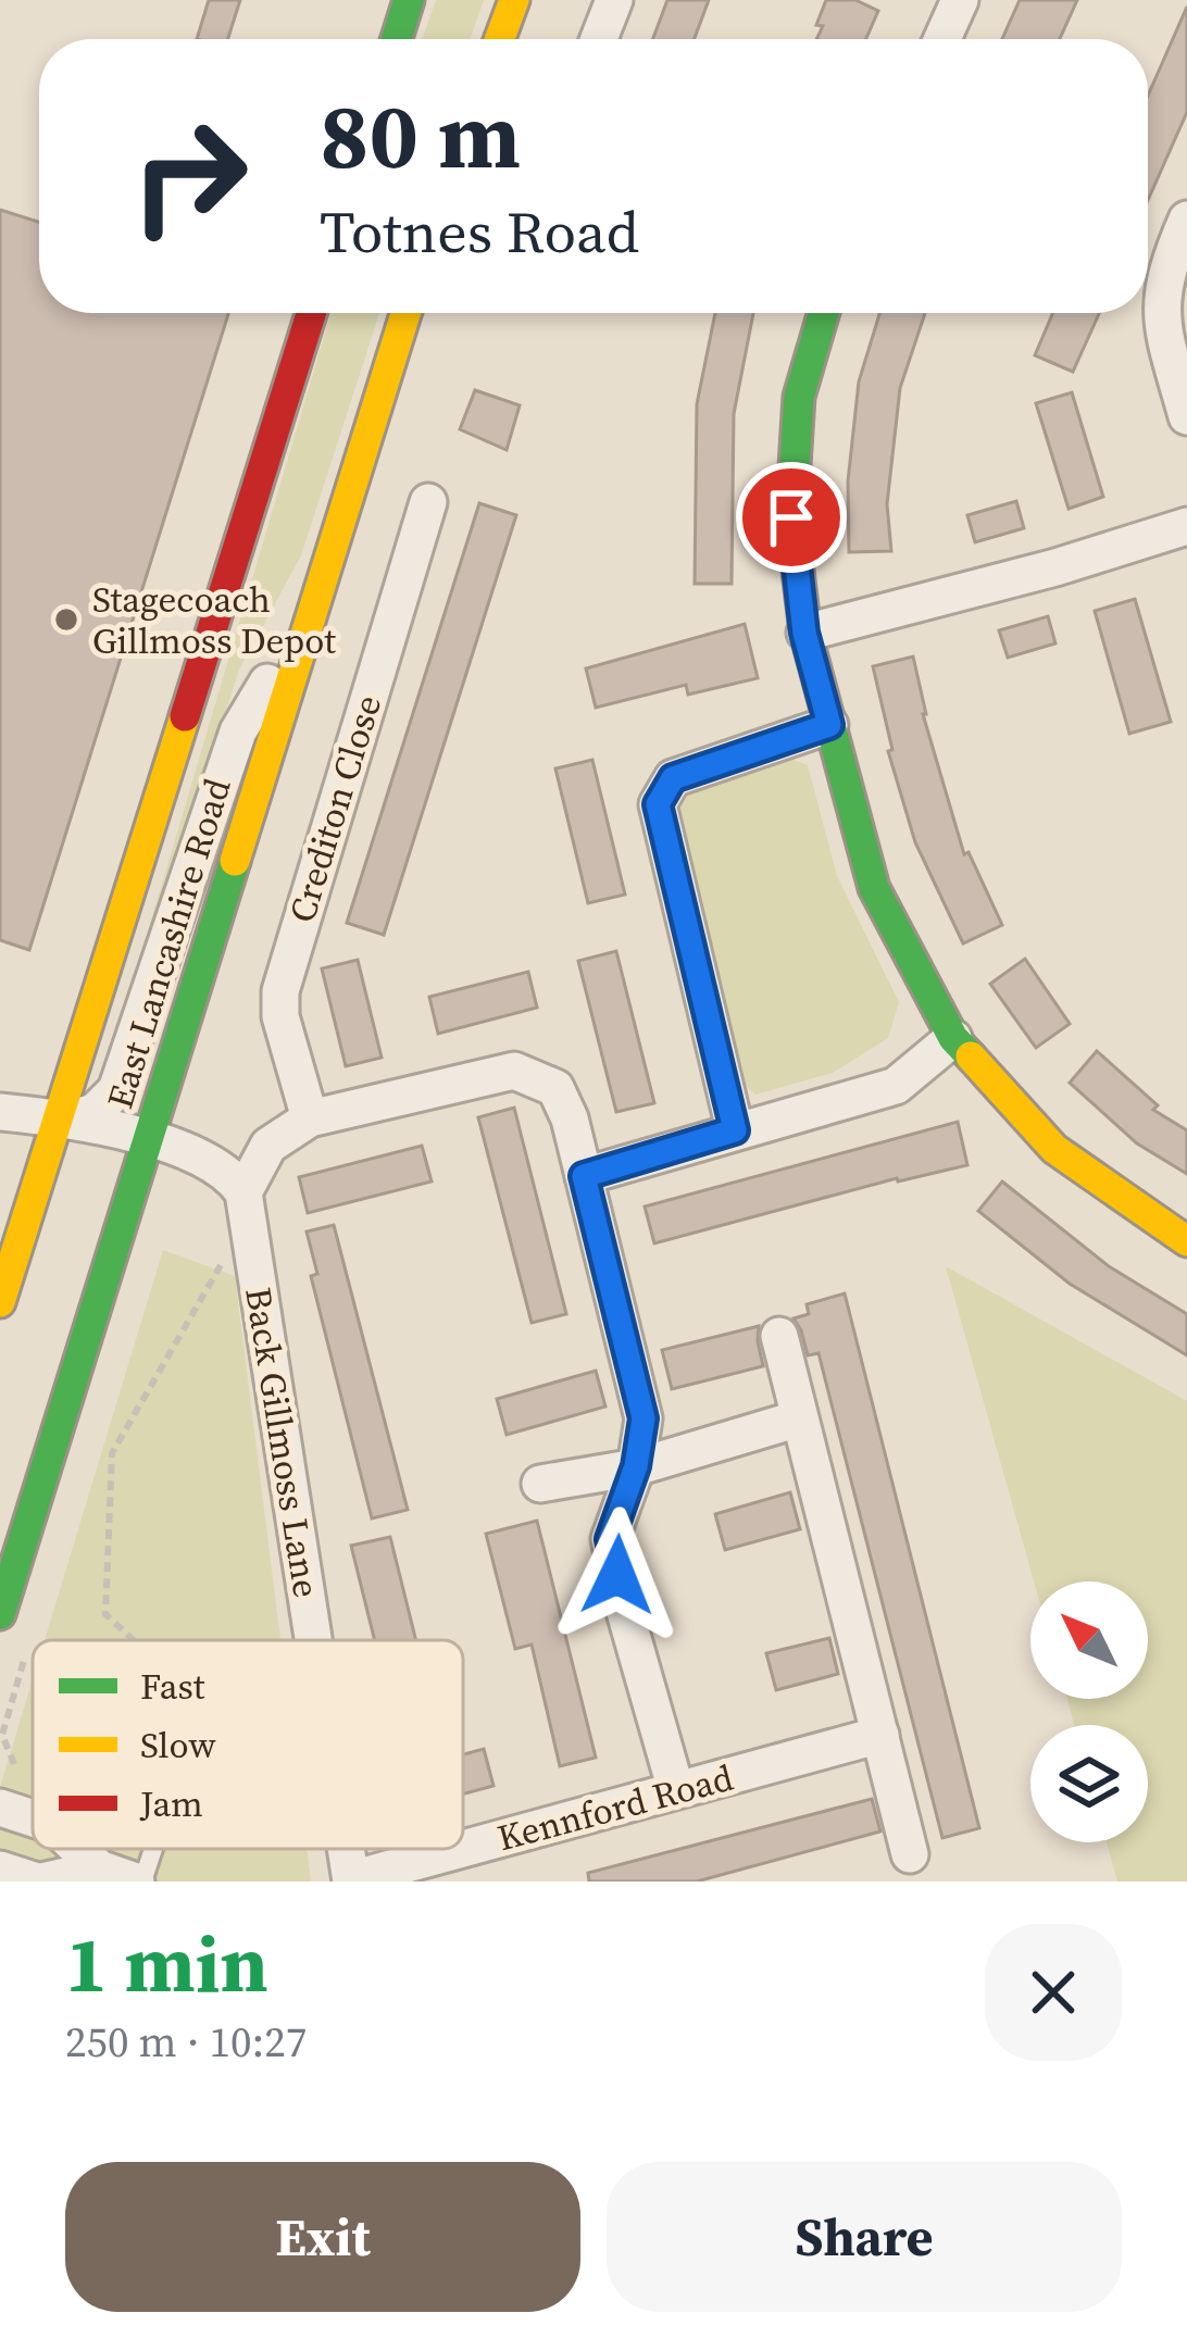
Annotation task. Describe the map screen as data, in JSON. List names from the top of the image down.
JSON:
{
  "streets": {
    "main road": ["East Lancashire Road"],
    "street": ["Crediton Close", "Back Gillmoss Lane", "Kennford Road"]
  },
  "places": ["Stagecoach Gillmoss Depot"],
  "legend": ["Fast", "Slow", "Jam"],
  "north": "top left",
  "page": {
    "turn": ["80 m", "Totnes Road"],
    "heading": ["1 min", "250 m · 10:27"],
    "buttons": ["Exit", "Share"]
  }
}
